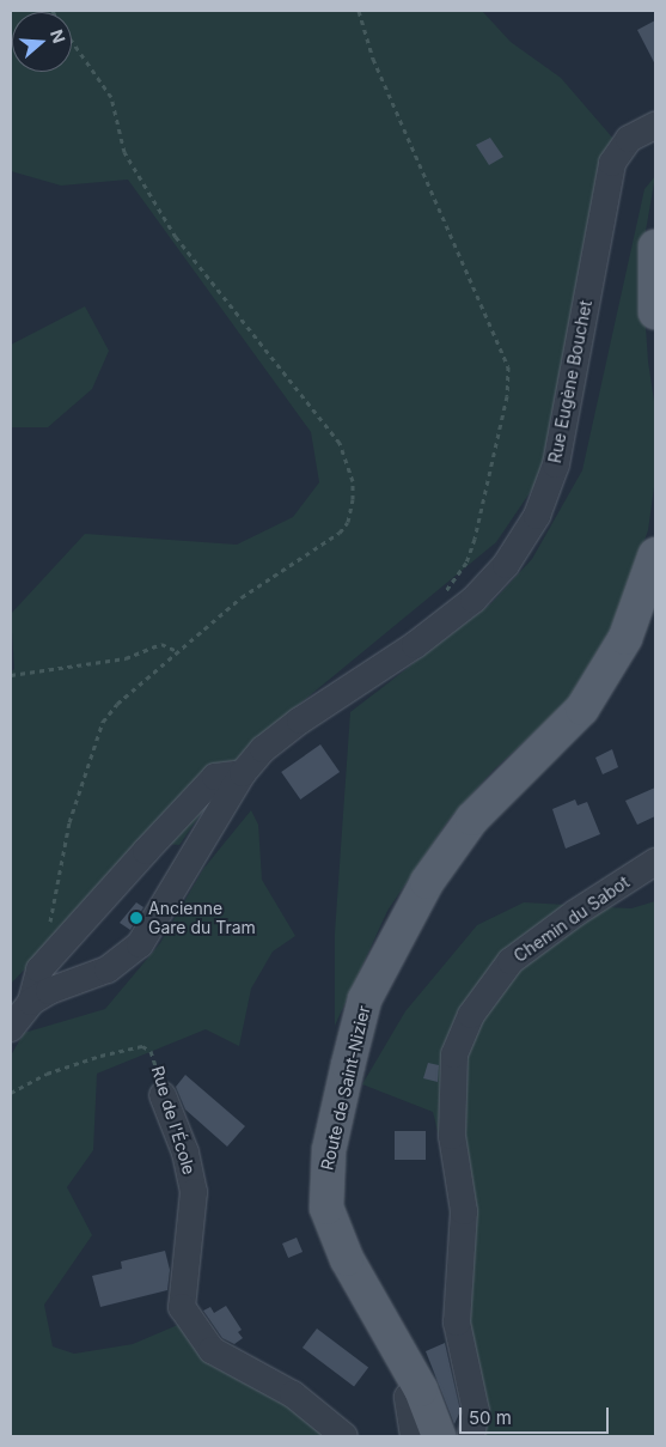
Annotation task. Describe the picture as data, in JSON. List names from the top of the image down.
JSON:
{
  "streets": {
    "main road": ["Route de Saint-Nizier"],
    "street": ["Rue Eugène Bouchet", "Chemin du Sabot", "Rue de l'École"]
  },
  "places": ["Ancienne Gare du Tram"],
  "scale_bar": "50 m",
  "north": "right"
}
